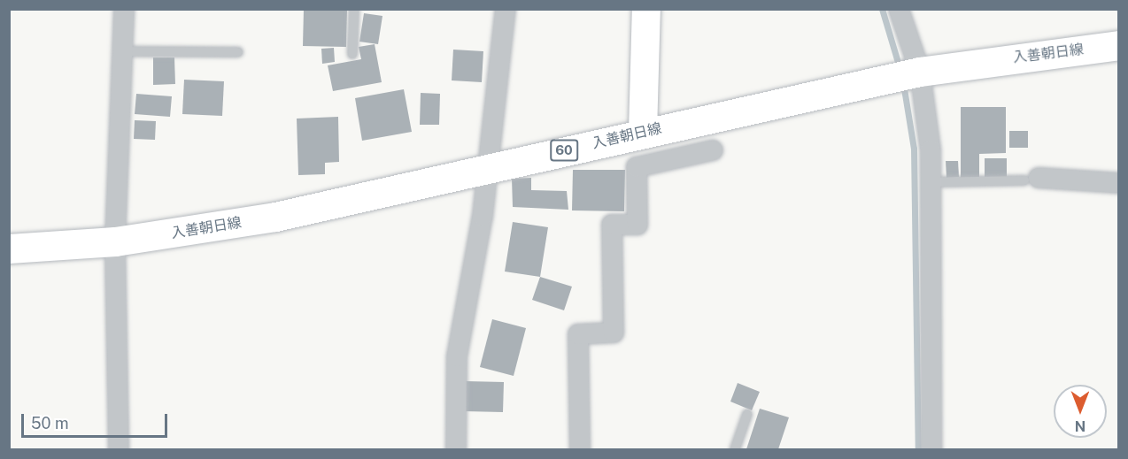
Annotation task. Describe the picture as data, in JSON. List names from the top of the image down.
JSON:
{
  "streets": {
    "main road": ["入善朝日線", "60"]
  },
  "scale_bar": "50 m",
  "north": "bottom"
}
